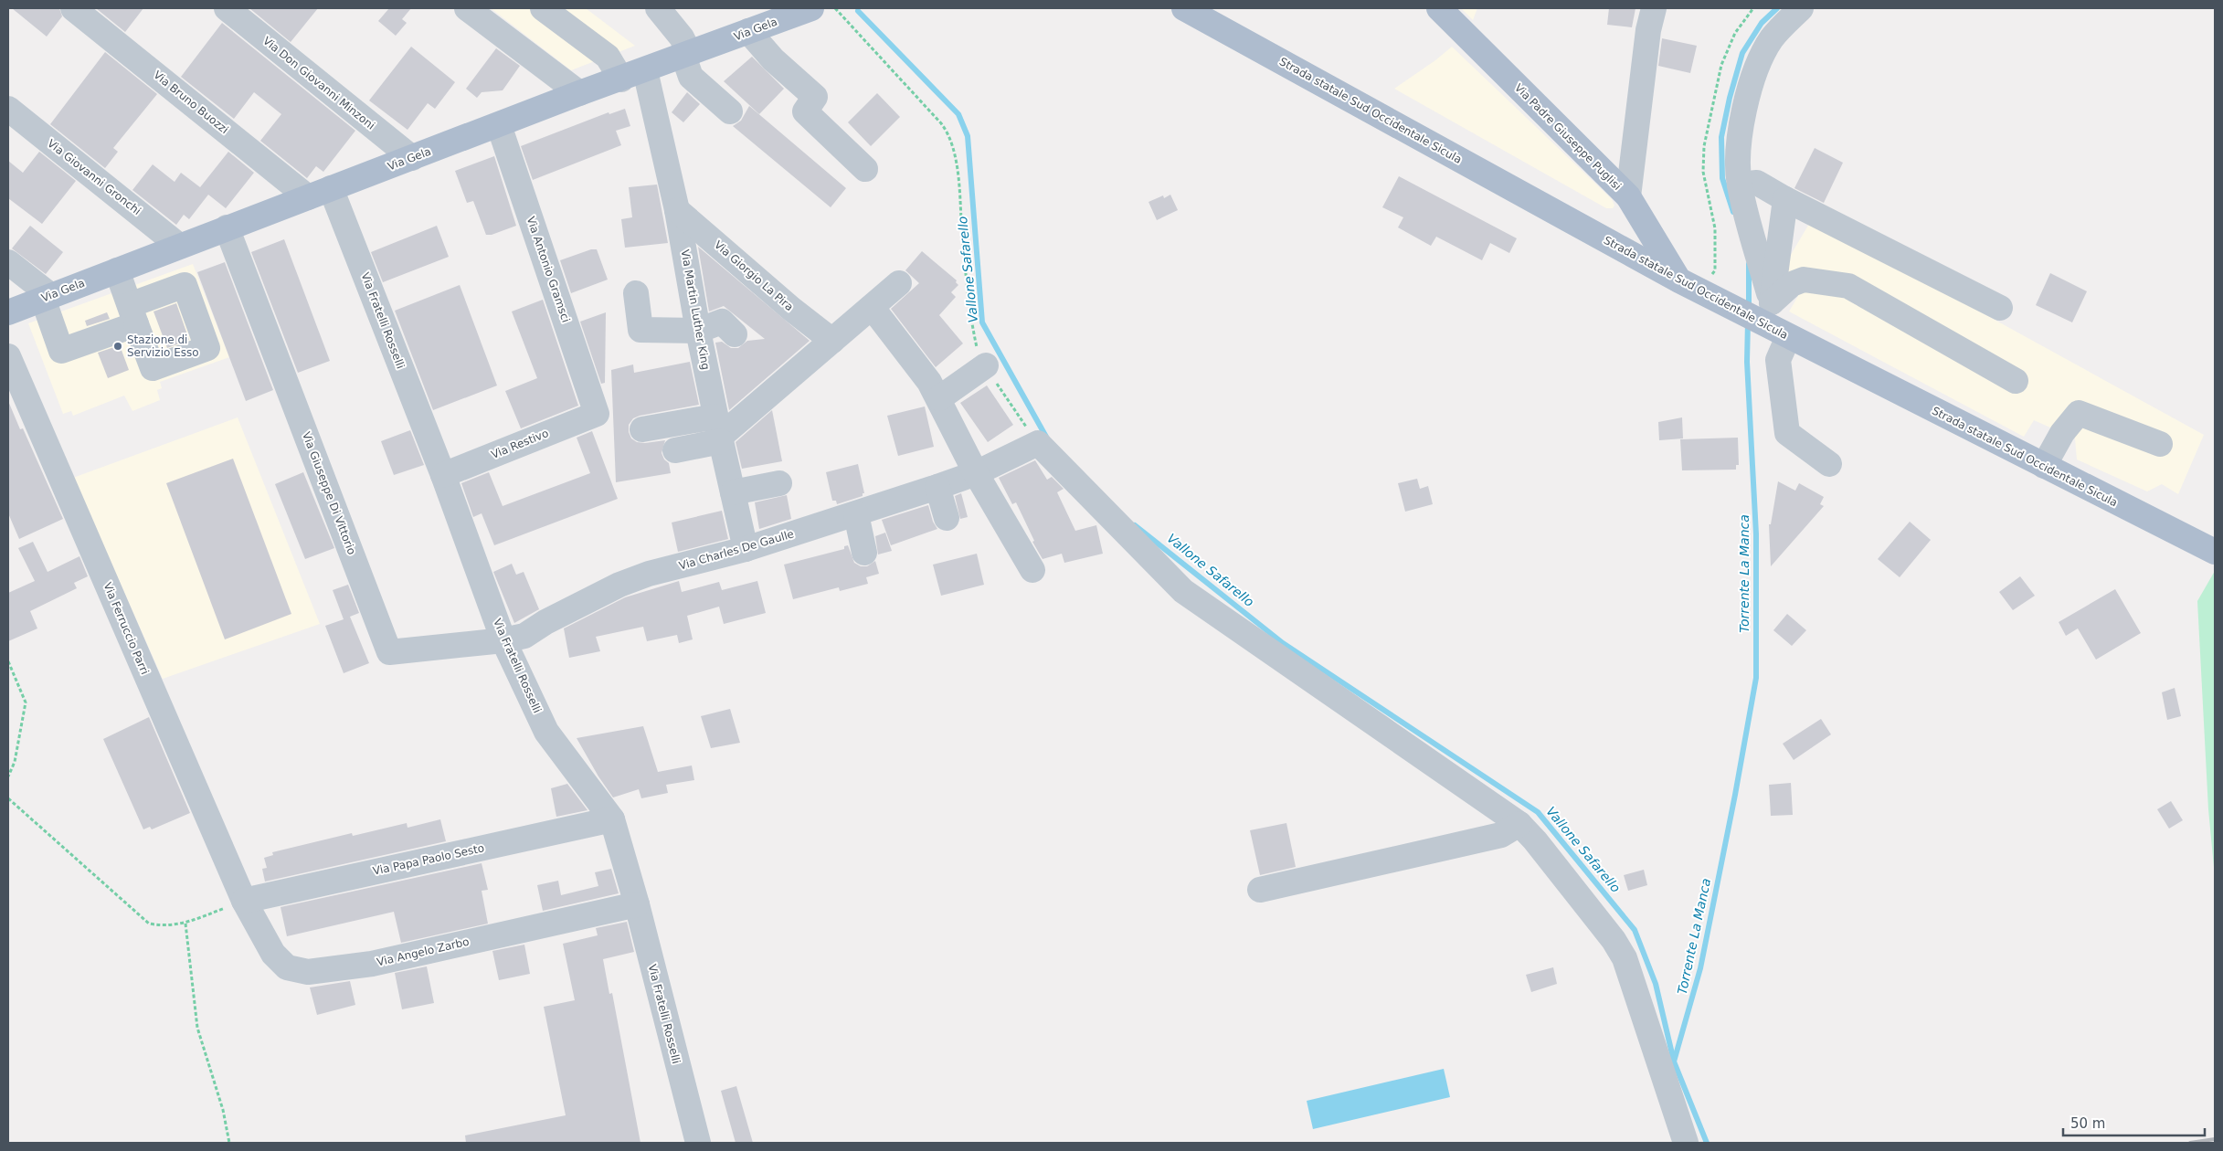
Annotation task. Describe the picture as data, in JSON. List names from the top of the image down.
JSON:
{
  "streets": {
    "main road": ["Via Gela", "Strada statale Sud Occidentale Sicula", "Via Padre Giuseppe Puglisi"],
    "street": [
      "Via Don Giovanni Minzoni",
      "Via Bruno Buozzi",
      "Via Giovanni Gronchi",
      "Via Antonio Gramsci",
      "Via Giorgio La Pira",
      "Via Martin Luther King",
      "Via Fratelli Rosselli",
      "Via Restivo",
      "Via Giuseppe Di Vittorio",
      "Via Charles De Gaulle",
      "Via Ferruccio Parri",
      "Via Papa Paolo Sesto",
      "Via Angelo Zarbo"
    ]
  },
  "crossings": [
    ["Via Gela", "Via Don Giovanni Minzoni"],
    ["Via Gela", "Via Bruno Buozzi"],
    ["Via Gela", "Via Giovanni Gronchi"],
    ["Via Gela", "Via Antonio Gramsci"],
    ["Via Gela", "Via Martin Luther King"],
    ["Via Gela", "Via Fratelli Rosselli"],
    ["Via Gela", "Via Giuseppe Di Vittorio"],
    ["Strada statale Sud Occidentale Sicula", "Via Padre Giuseppe Puglisi"],
    ["Via Antonio Gramsci", "Via Restivo"],
    ["Via Giorgio La Pira", "Via Martin Luther King"],
    ["Via Martin Luther King", "Via Charles De Gaulle"],
    ["Via Fratelli Rosselli", "Via Restivo"],
    ["Via Fratelli Rosselli", "Via Giuseppe Di Vittorio"],
    ["Via Fratelli Rosselli", "Via Charles De Gaulle"],
    ["Via Fratelli Rosselli", "Via Papa Paolo Sesto"],
    ["Via Fratelli Rosselli", "Via Angelo Zarbo"],
    ["Via Giuseppe Di Vittorio", "Via Charles De Gaulle"],
    ["Via Ferruccio Parri", "Via Papa Paolo Sesto"],
    ["Via Ferruccio Parri", "Via Angelo Zarbo"],
    ["Via Papa Paolo Sesto", "Via Angelo Zarbo"]
  ],
  "water": ["Vallone Safarello", "Torrente La Manca"],
  "places": ["Stazione di Servizio Esso"],
  "scale_bar": "50 m"
}
